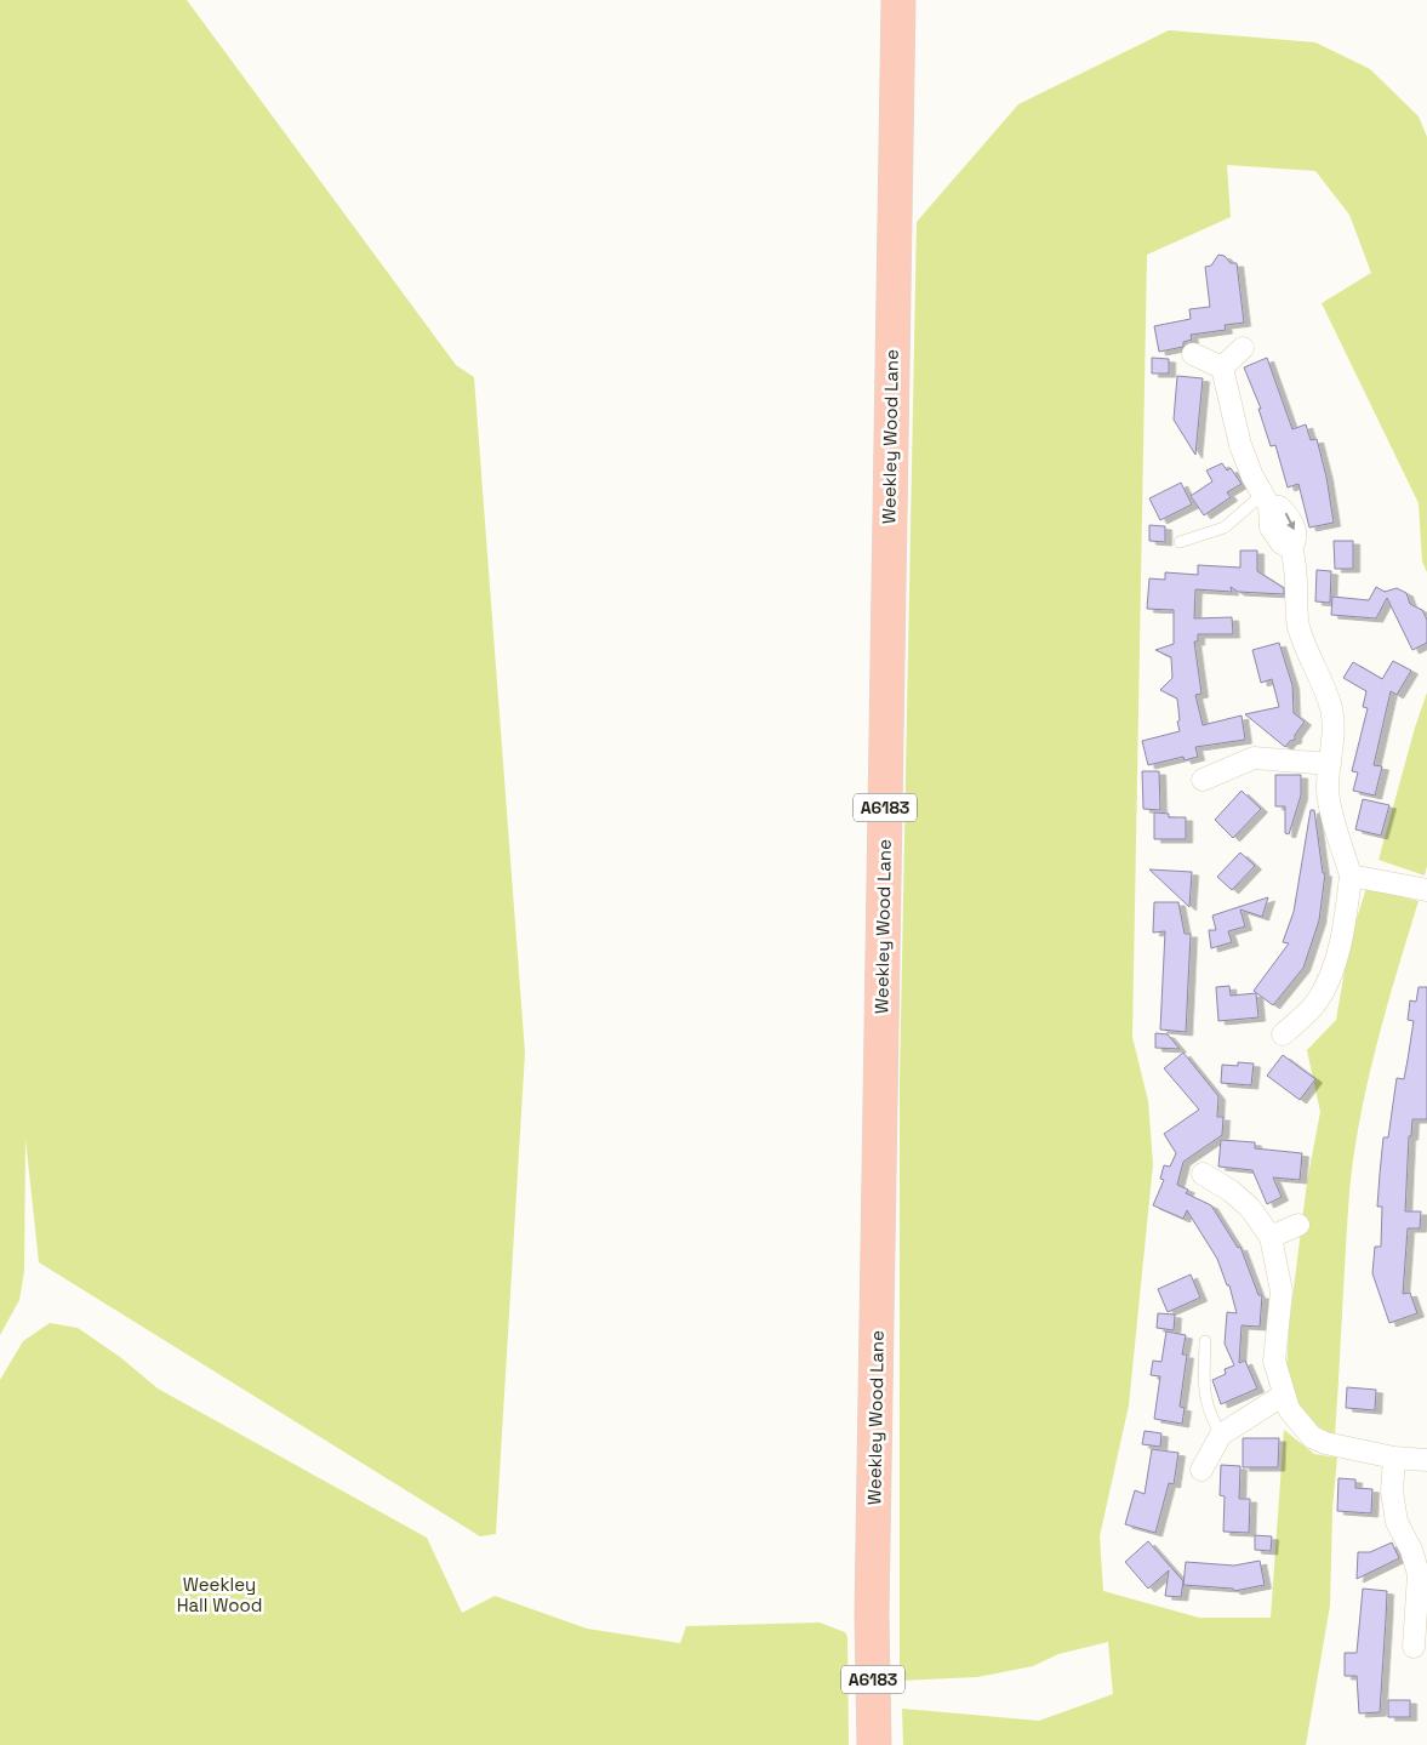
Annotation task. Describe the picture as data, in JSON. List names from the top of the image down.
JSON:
{
  "streets": {
    "main road": ["Weekley Wood Lane", "A6183"]
  },
  "parks": ["Weekley Hall Wood"]
}
